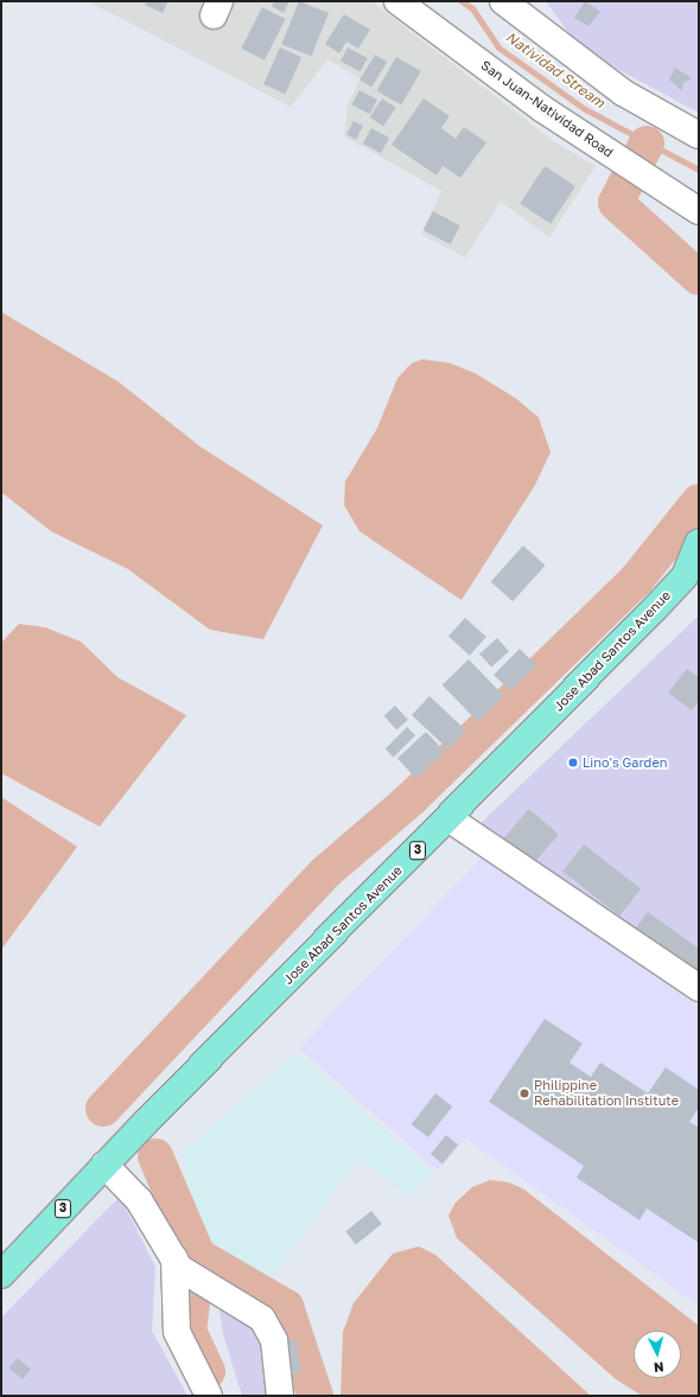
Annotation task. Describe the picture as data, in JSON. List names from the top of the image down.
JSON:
{
  "streets": {
    "highway": ["Jose Abad Santos Avenue", "3"],
    "street": ["San Juan-Natividad Road"]
  },
  "water": ["Natividad Stream"],
  "places": ["Lino's Garden", "Philippine Rehabilitation Institute"],
  "north": "bottom"
}
